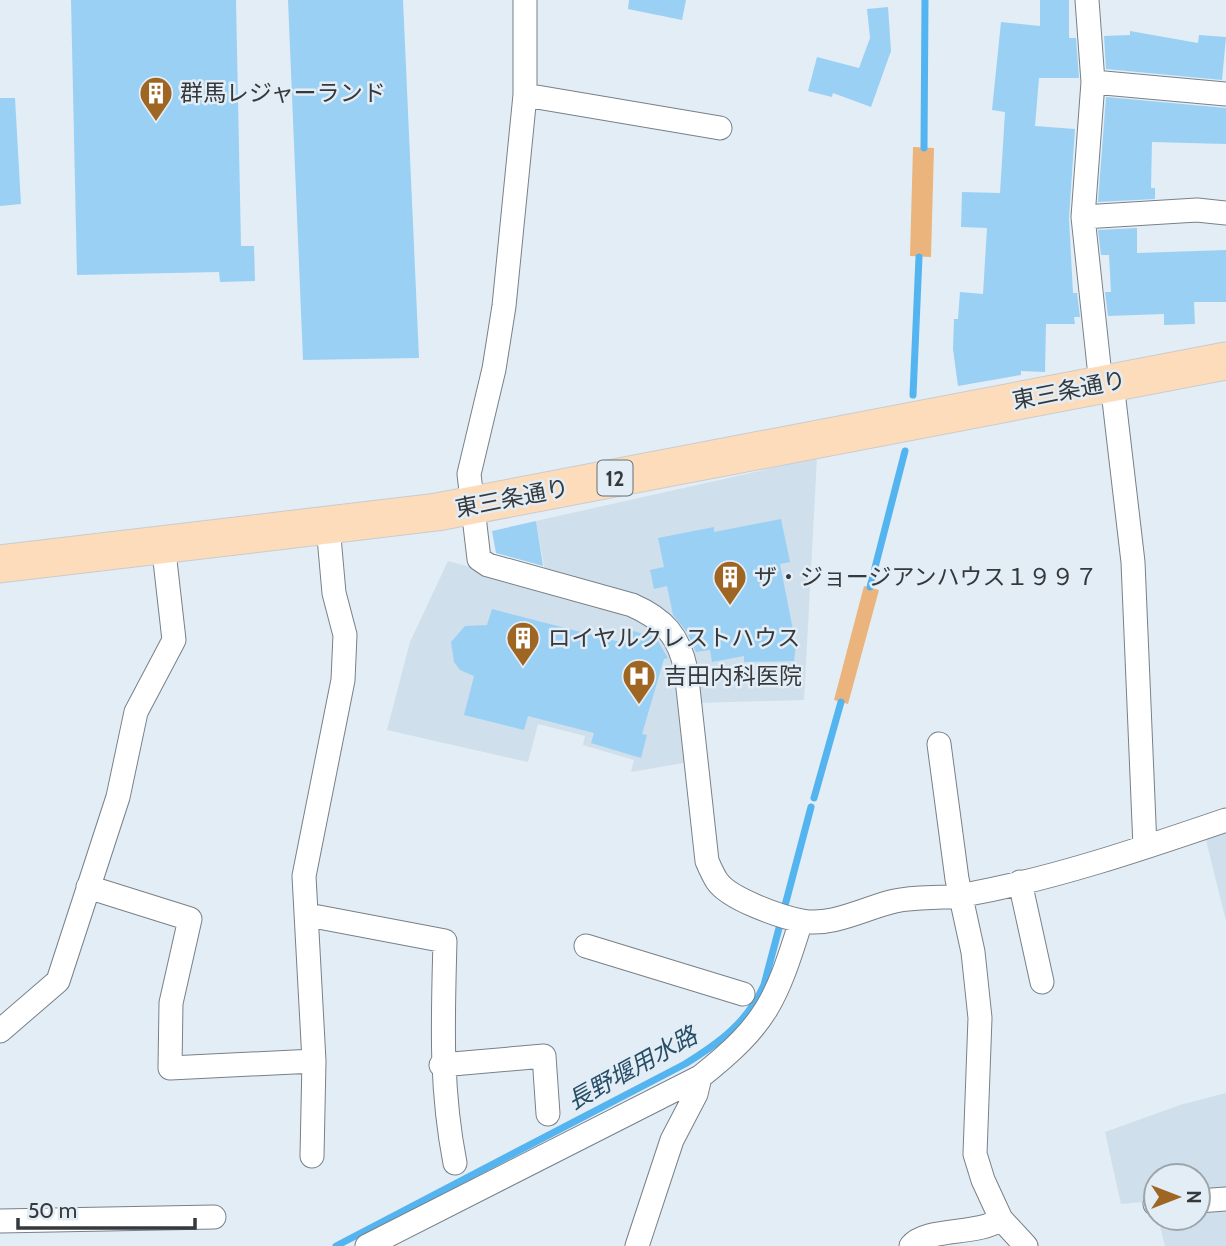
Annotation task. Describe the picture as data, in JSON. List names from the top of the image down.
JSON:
{
  "streets": {
    "main road": ["東三条通り", "12"]
  },
  "water": ["長野堰用水路"],
  "places": {
    "building": ["群馬レジャーランド", "ザ・ジョージアンハウス１９９７", "ロイヤルクレストハウス"],
    "hospital": ["吉田内科医院"]
  },
  "scale_bar": "50 m",
  "north": "right"
}
